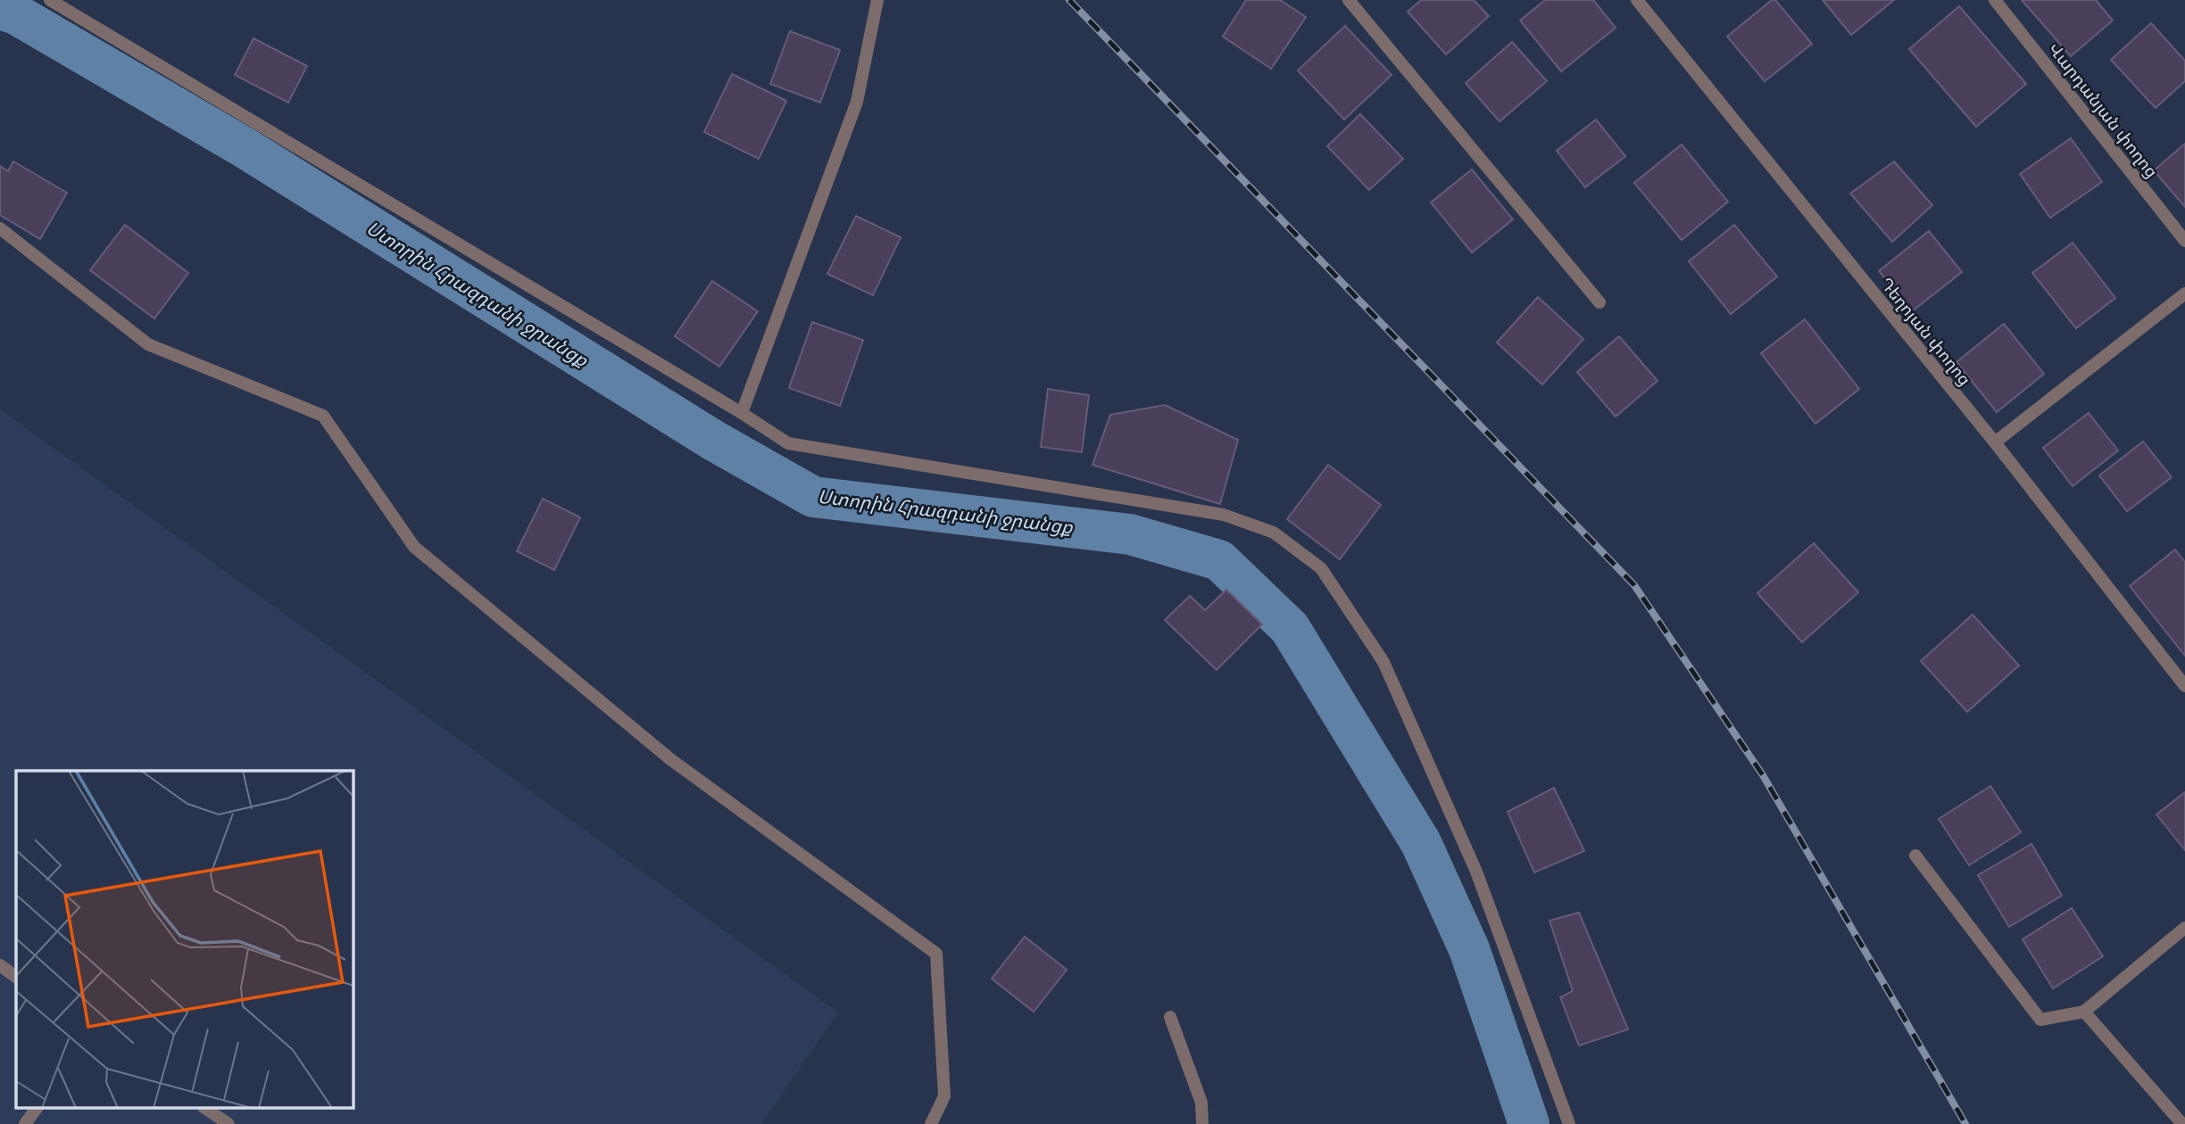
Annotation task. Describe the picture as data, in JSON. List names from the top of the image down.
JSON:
{
  "streets": {
    "street": ["Վարդանյան փողոց", "Դեղոյան փողոց"]
  },
  "water": ["Ստորին Հրազդանի ջրանցք"]
}
